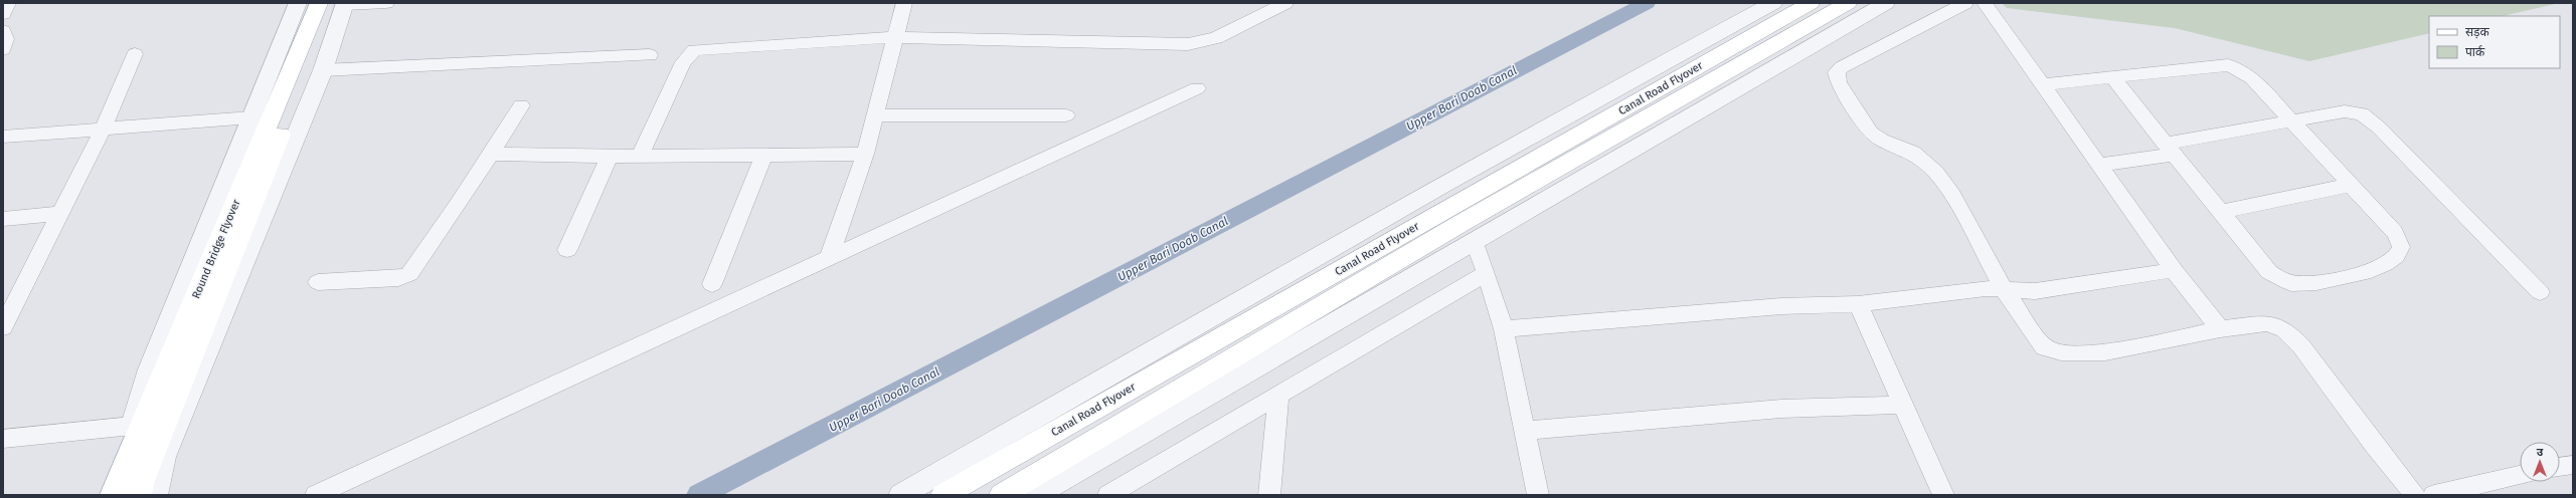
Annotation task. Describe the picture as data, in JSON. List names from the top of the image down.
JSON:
{
  "streets": {
    "main road": ["Canal Road Flyover", "Round Bridge Flyover"]
  },
  "water": ["Upper Bari Doab Canal"],
  "legend": ["सड़क", "पार्क"],
  "north": "top"
}
